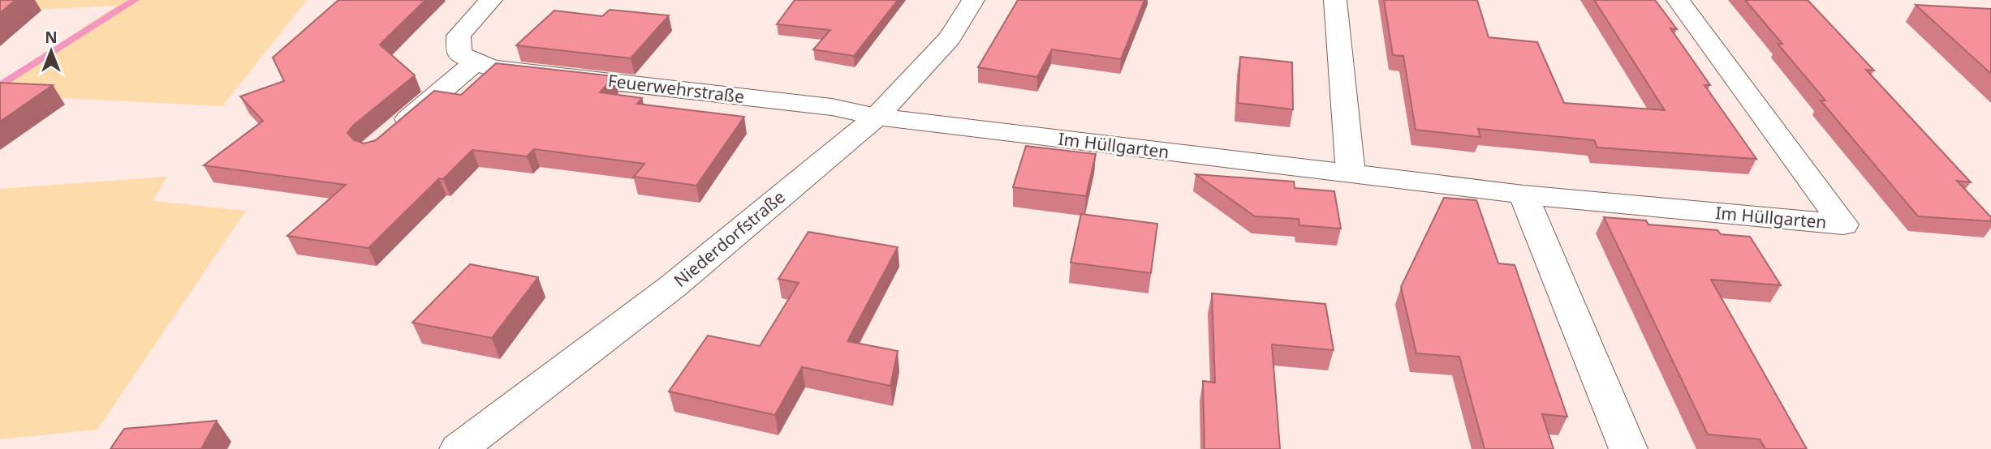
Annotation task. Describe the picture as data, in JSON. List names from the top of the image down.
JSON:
{
  "streets": {
    "street": ["Feuerwehrstraße", "Im Hüllgarten", "Niederdorfstraße"]
  },
  "crossings": [
    ["Feuerwehrstraße", "Im Hüllgarten"],
    ["Feuerwehrstraße", "Niederdorfstraße"],
    ["Im Hüllgarten", "Niederdorfstraße"]
  ],
  "north": "top"
}
